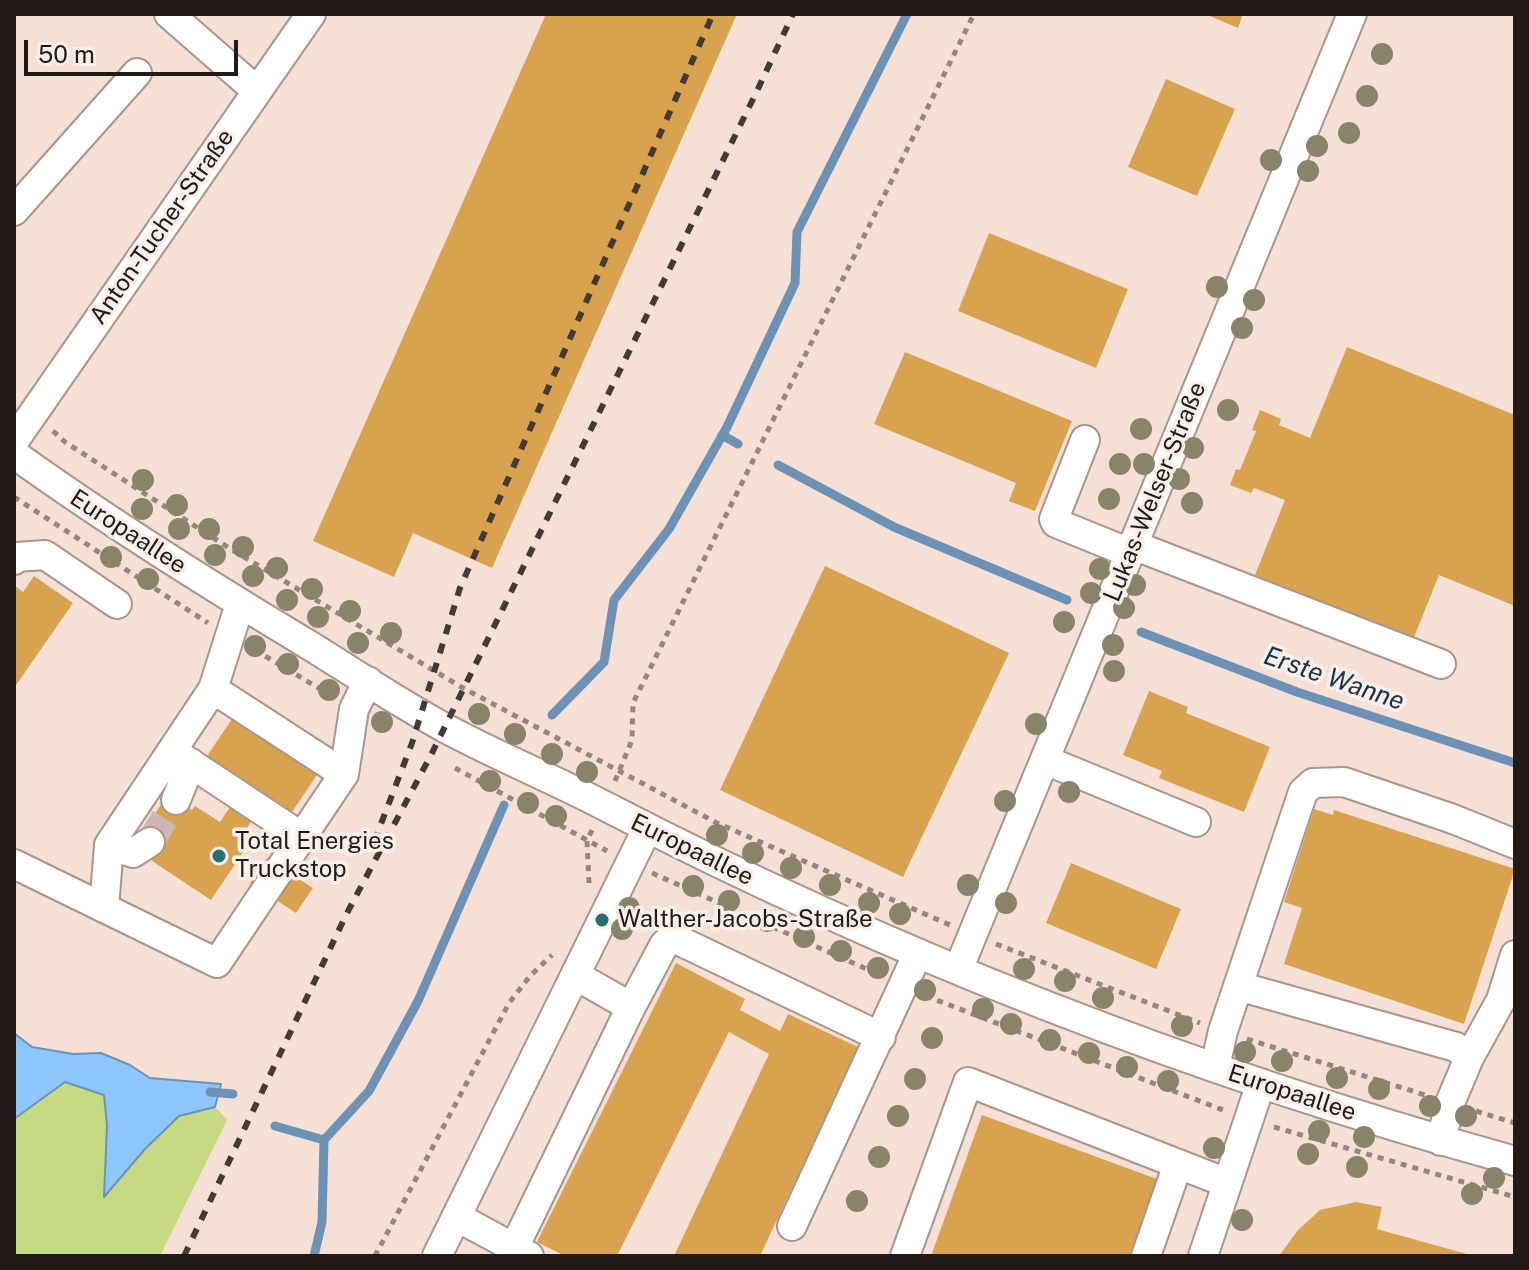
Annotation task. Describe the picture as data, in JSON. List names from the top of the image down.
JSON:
{
  "streets": {
    "street": ["Anton-Tucher-Straße", "Lukas-Welser-Straße", "Europaallee"]
  },
  "crossings": [
    ["Lukas-Welser-Straße", "Europaallee"]
  ],
  "water": ["Erste Wanne"],
  "places": ["Total Energies Truckstop", "Walther-Jacobs-Straße"],
  "scale_bar": "50 m"
}
